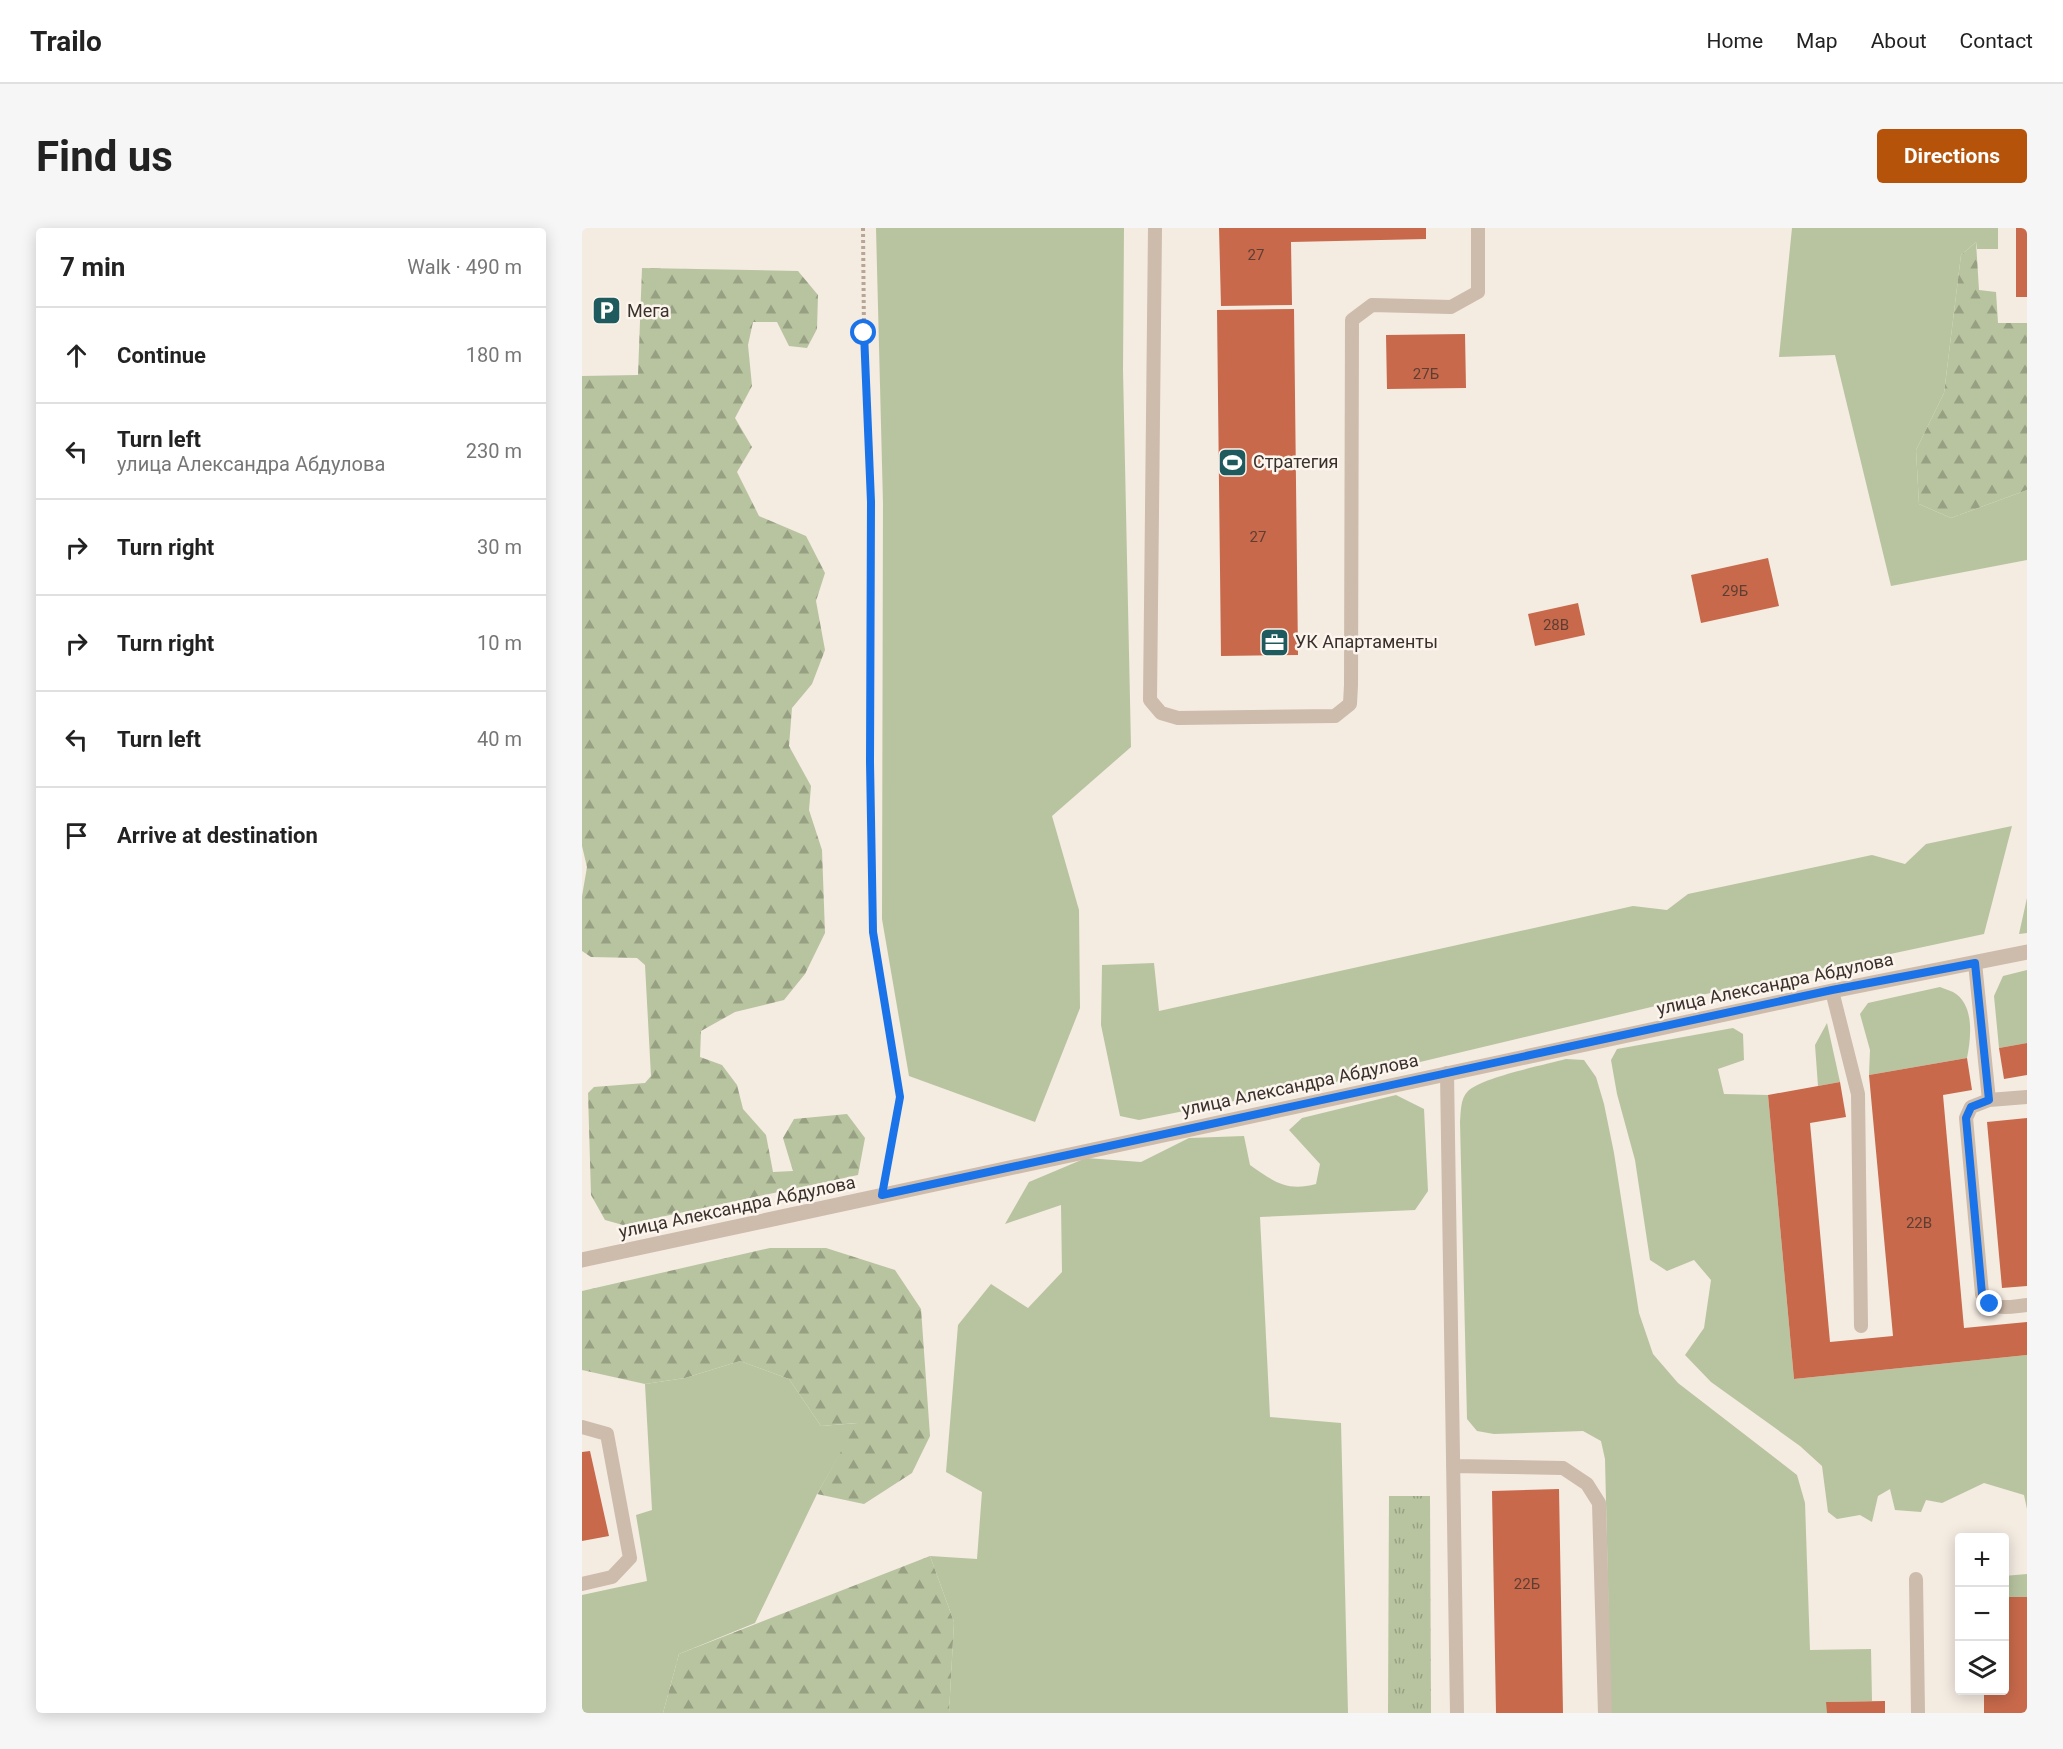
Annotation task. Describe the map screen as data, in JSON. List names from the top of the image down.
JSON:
{
  "streets": {
    "street": ["улица Александра Абдулова"]
  },
  "places": {
    "parking": ["Мега"],
    "sports": ["Стратегия"],
    "office": ["УК Апартаменты"]
  },
  "house_numbers": [
    "27",
    "27Б",
    "27",
    "29Б",
    "28В",
    "22В",
    "22Б"
  ],
  "page": {
    "header": "Trailo",
    "nav": [
      "Home",
      "Map",
      "About",
      "Contact"
    ],
    "buttons": "Directions",
    "title": "Find us",
    "heading": ["7 min", "Walk · 490 m"],
    "list": [
      ["Continue", "180 m"],
      ["Turn left", "улица Александра Абдулова", "230 m"],
      ["Turn right", "30 m"],
      ["Turn right", "10 m"],
      ["Turn left", "40 m"],
      "Arrive at destination"
    ],
    "map_buttons": ["+", "−"]
  }
}
